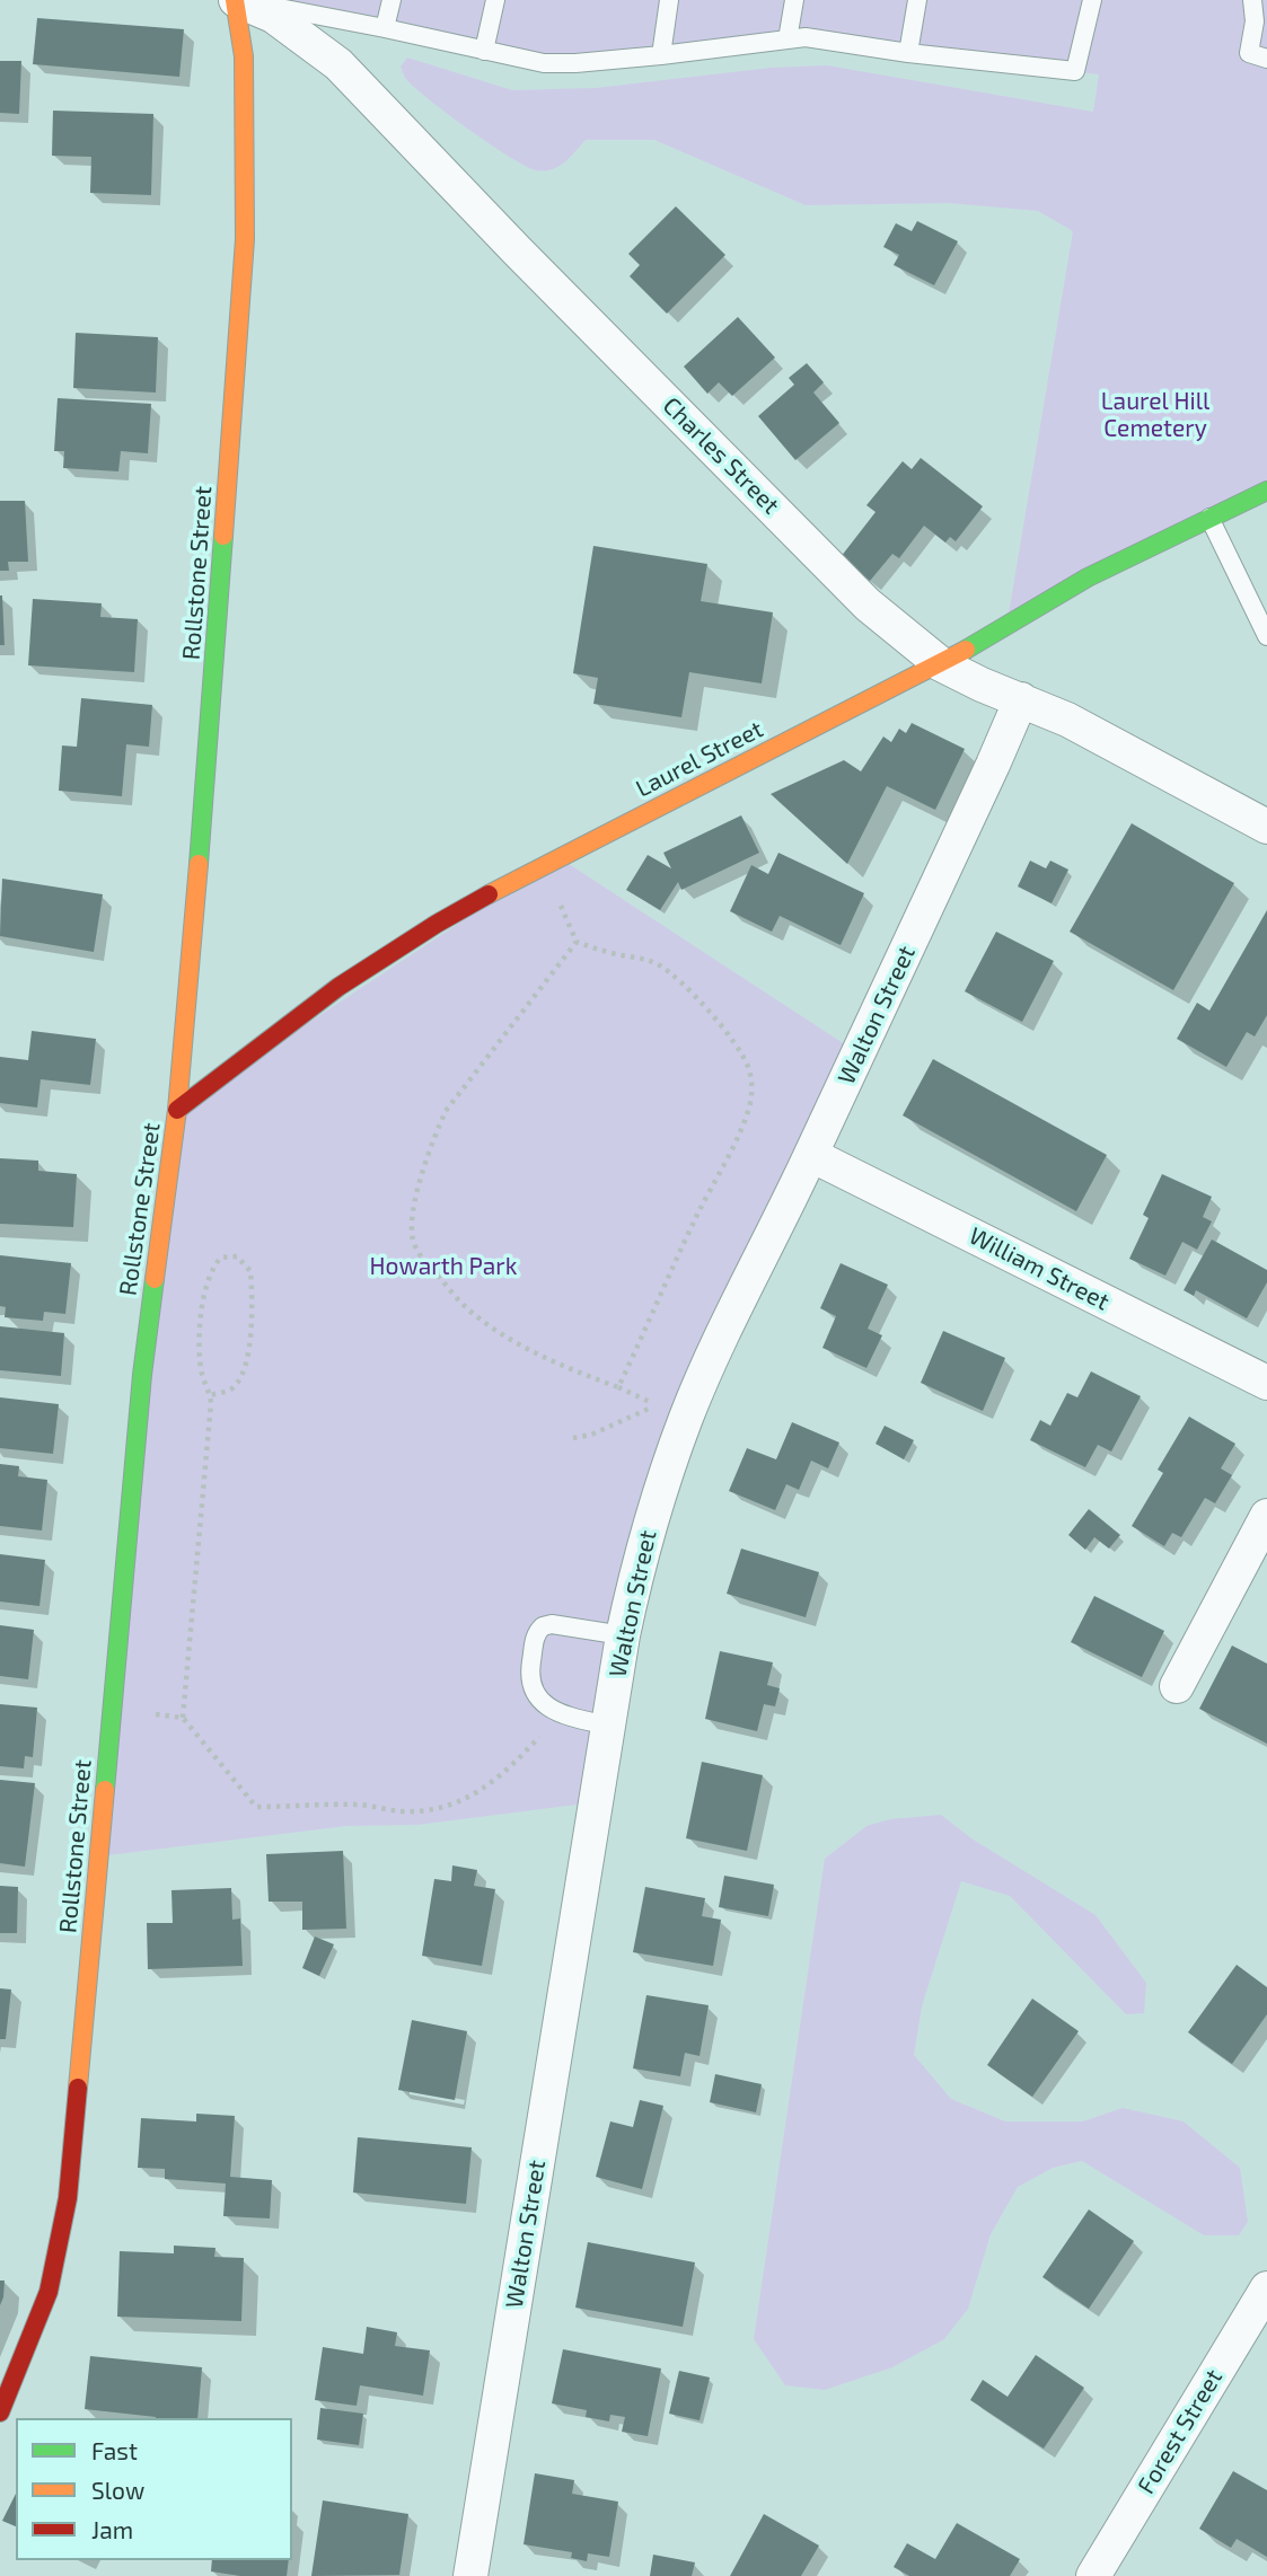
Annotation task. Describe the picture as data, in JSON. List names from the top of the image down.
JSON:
{
  "streets": {
    "main road": ["Rollstone Street", "Laurel Street"],
    "street": [
      "Charles Street",
      "Walton Street",
      "William Street",
      "Forest Street"
    ]
  },
  "crossings": [
    ["Charles Street", "Rollstone Street"],
    ["Charles Street", "Laurel Street"],
    ["Charles Street", "Walton Street"],
    ["Rollstone Street", "Laurel Street"],
    ["Walton Street", "William Street"]
  ],
  "parks": ["Laurel Hill Cemetery", "Howarth Park"],
  "legend": ["Fast", "Slow", "Jam"]
}
